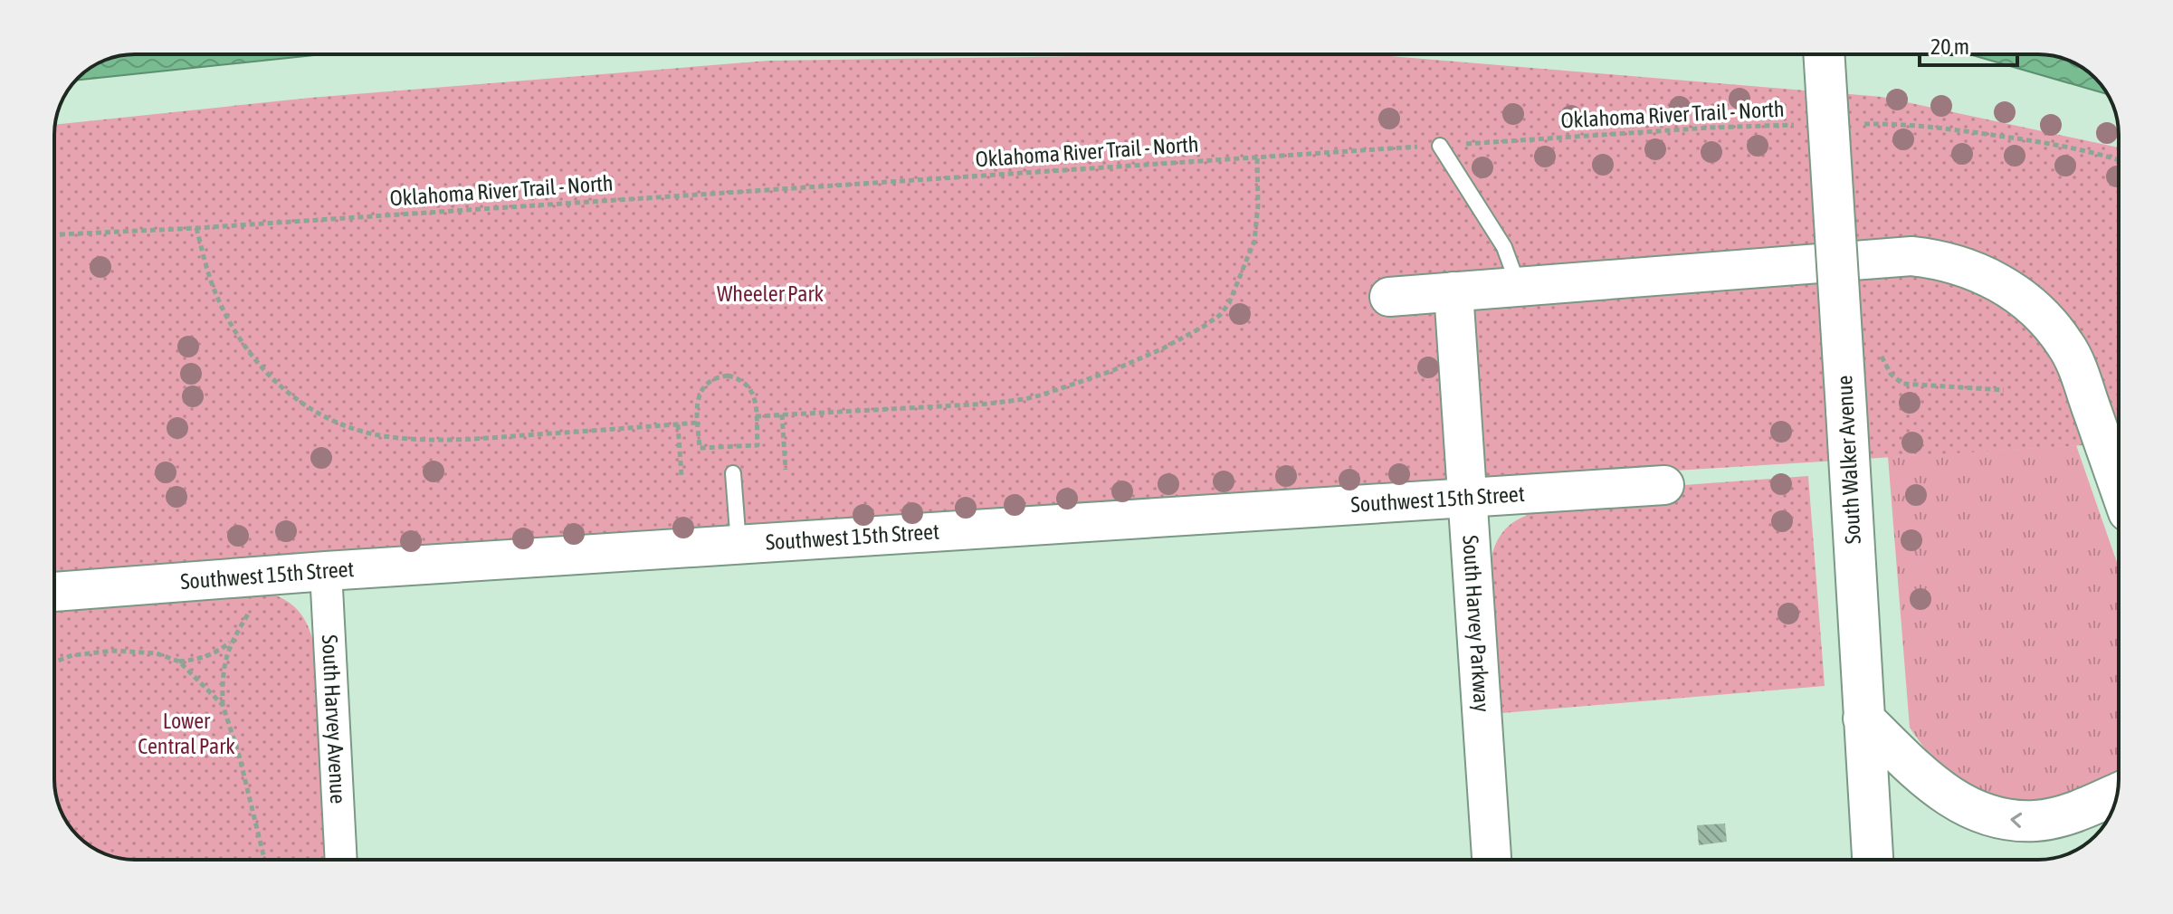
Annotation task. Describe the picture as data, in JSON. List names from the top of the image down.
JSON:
{
  "streets": {
    "main road": ["South Walker Avenue"],
    "street": ["Southwest 15th Street", "South Harvey Parkway", "South Harvey Avenue"],
    "path": ["Oklahoma River Trail - North"]
  },
  "crossings": [
    ["Southwest 15th Street", "South Harvey Parkway"],
    ["Southwest 15th Street", "South Harvey Avenue"]
  ],
  "parks": ["Wheeler Park", "Lower Central Park"],
  "scale_bar": "20 m"
}
